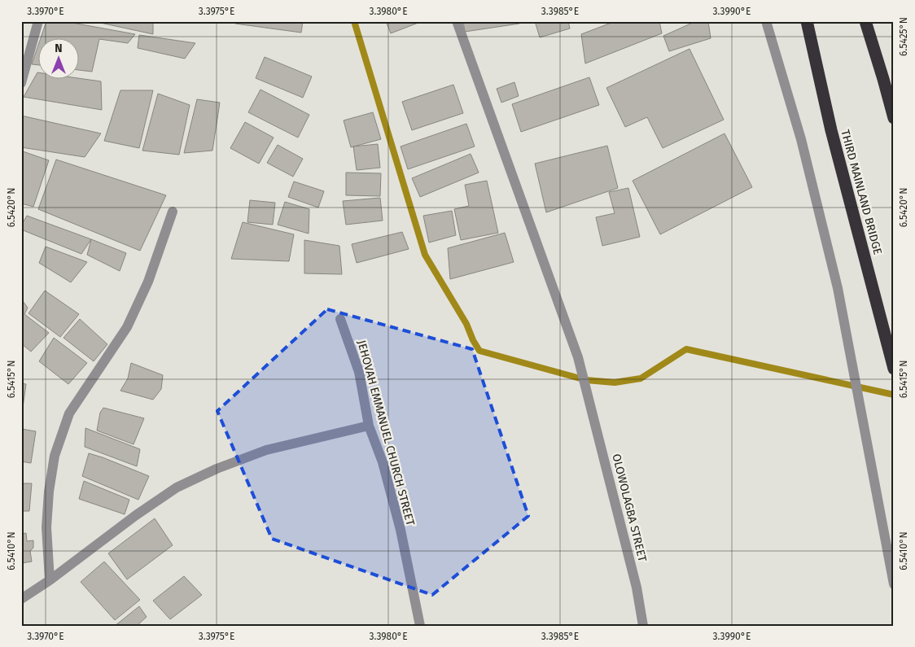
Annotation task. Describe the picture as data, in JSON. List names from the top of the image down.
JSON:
{
  "streets": {
    "highway": ["THIRD MAINLAND BRIDGE"],
    "street": ["JEHOVAH EMMANUEL CHURCH STREET", "OLOWOLAGBA STREET"]
  },
  "north": "top",
  "coordinates": [
    "3.3970°E",
    "3.3975°E",
    "3.3980°E",
    "3.3985°E",
    "3.3990°E",
    "6.5425°N",
    "6.5420°N",
    "6.5415°N",
    "6.5410°N"
  ]
}
